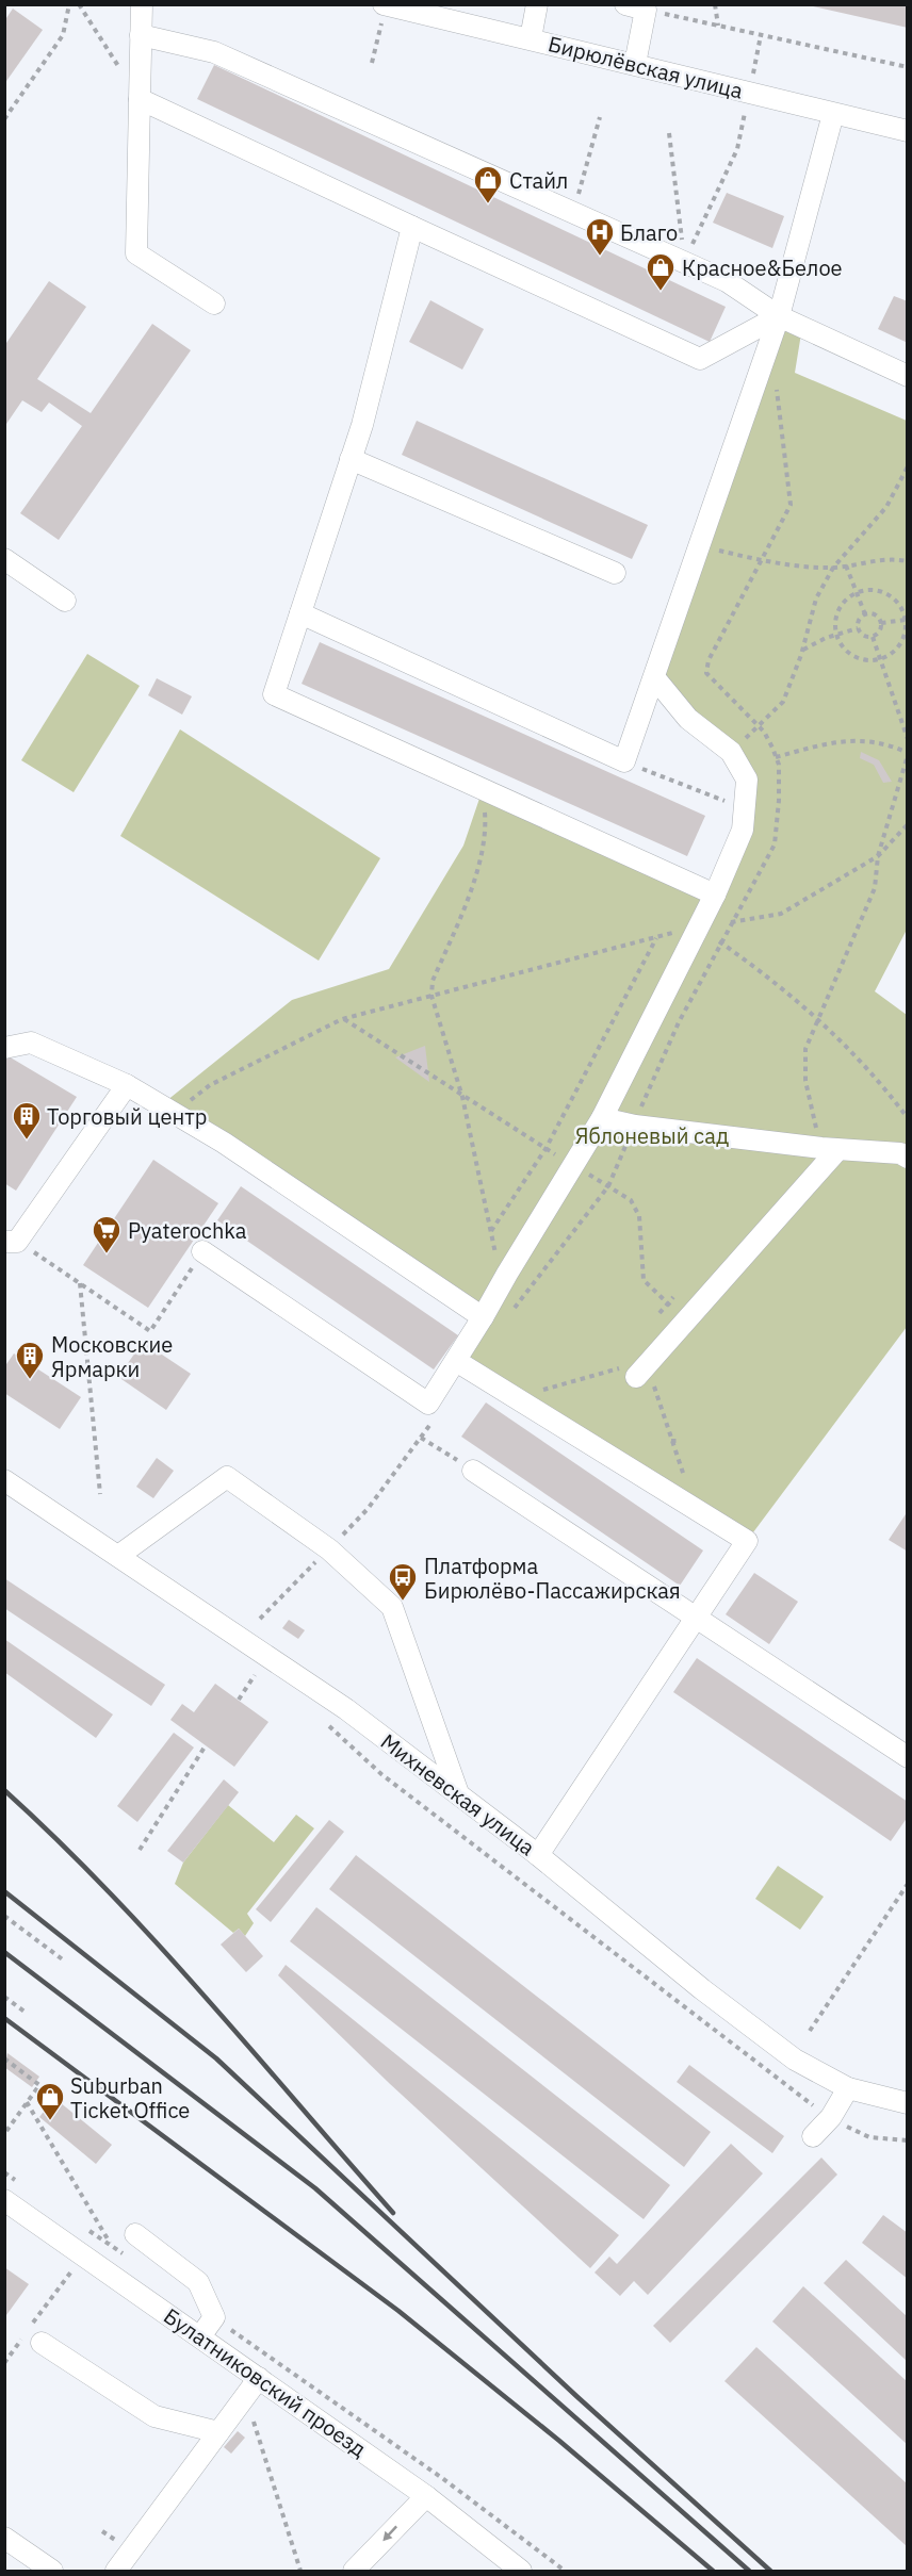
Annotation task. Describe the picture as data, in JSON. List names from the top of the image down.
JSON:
{
  "streets": {
    "street": ["Бирюлёвская улица", "Михневская улица", "Булатниковский проезд"]
  },
  "parks": ["Яблоневый сад"],
  "places": {
    "shop": ["Стайл", "Красное&Белое", "Suburban Ticket Office"],
    "hospital": ["Благо"],
    "building": ["Торговый центр", "Московские Ярмарки"],
    "supermarket": ["Pyaterochka"],
    "bus stop": ["Платформа Бирюлёво-Пассажирская"]
  }
}
